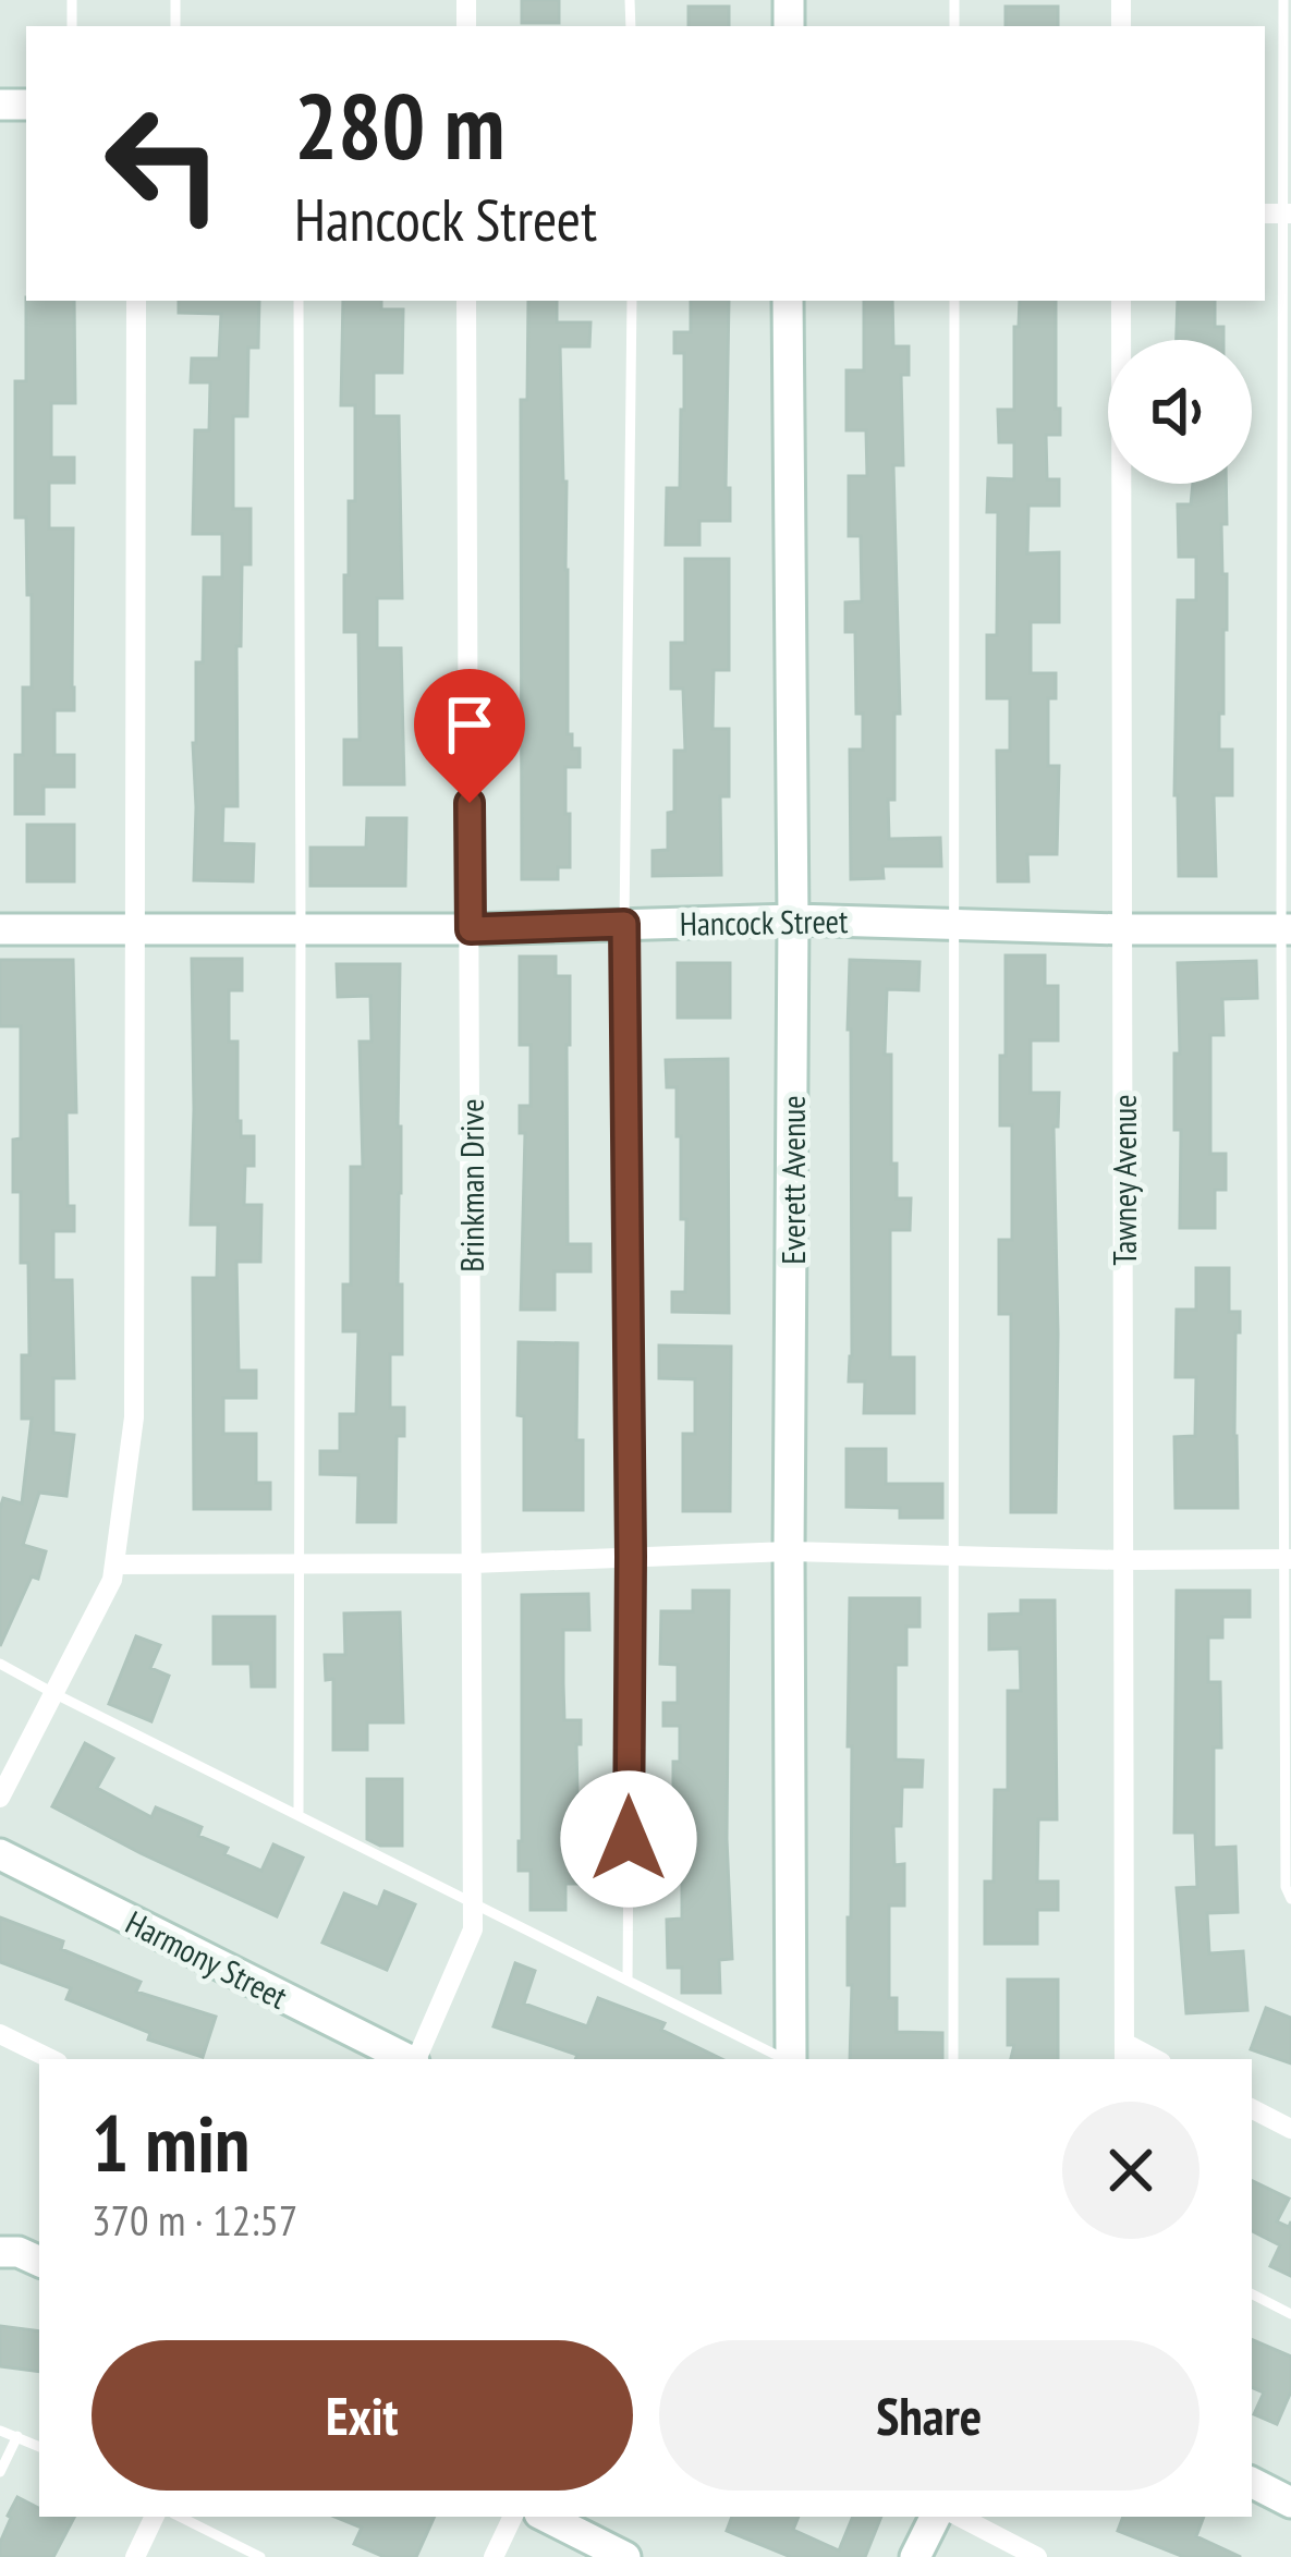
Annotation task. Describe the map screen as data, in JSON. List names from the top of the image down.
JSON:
{
  "streets": {
    "street": [
      "Hancock Street",
      "Everett Avenue",
      "Tawney Avenue",
      "Brinkman Drive",
      "Harmony Street"
    ]
  },
  "crossings": [
    ["Hancock Street", "Everett Avenue"],
    ["Hancock Street", "Tawney Avenue"],
    ["Hancock Street", "Brinkman Drive"]
  ],
  "page": {
    "turn": ["280 m", "Hancock Street"],
    "heading": ["1 min", "370 m · 12:57"],
    "buttons": ["Exit", "Share"]
  }
}
